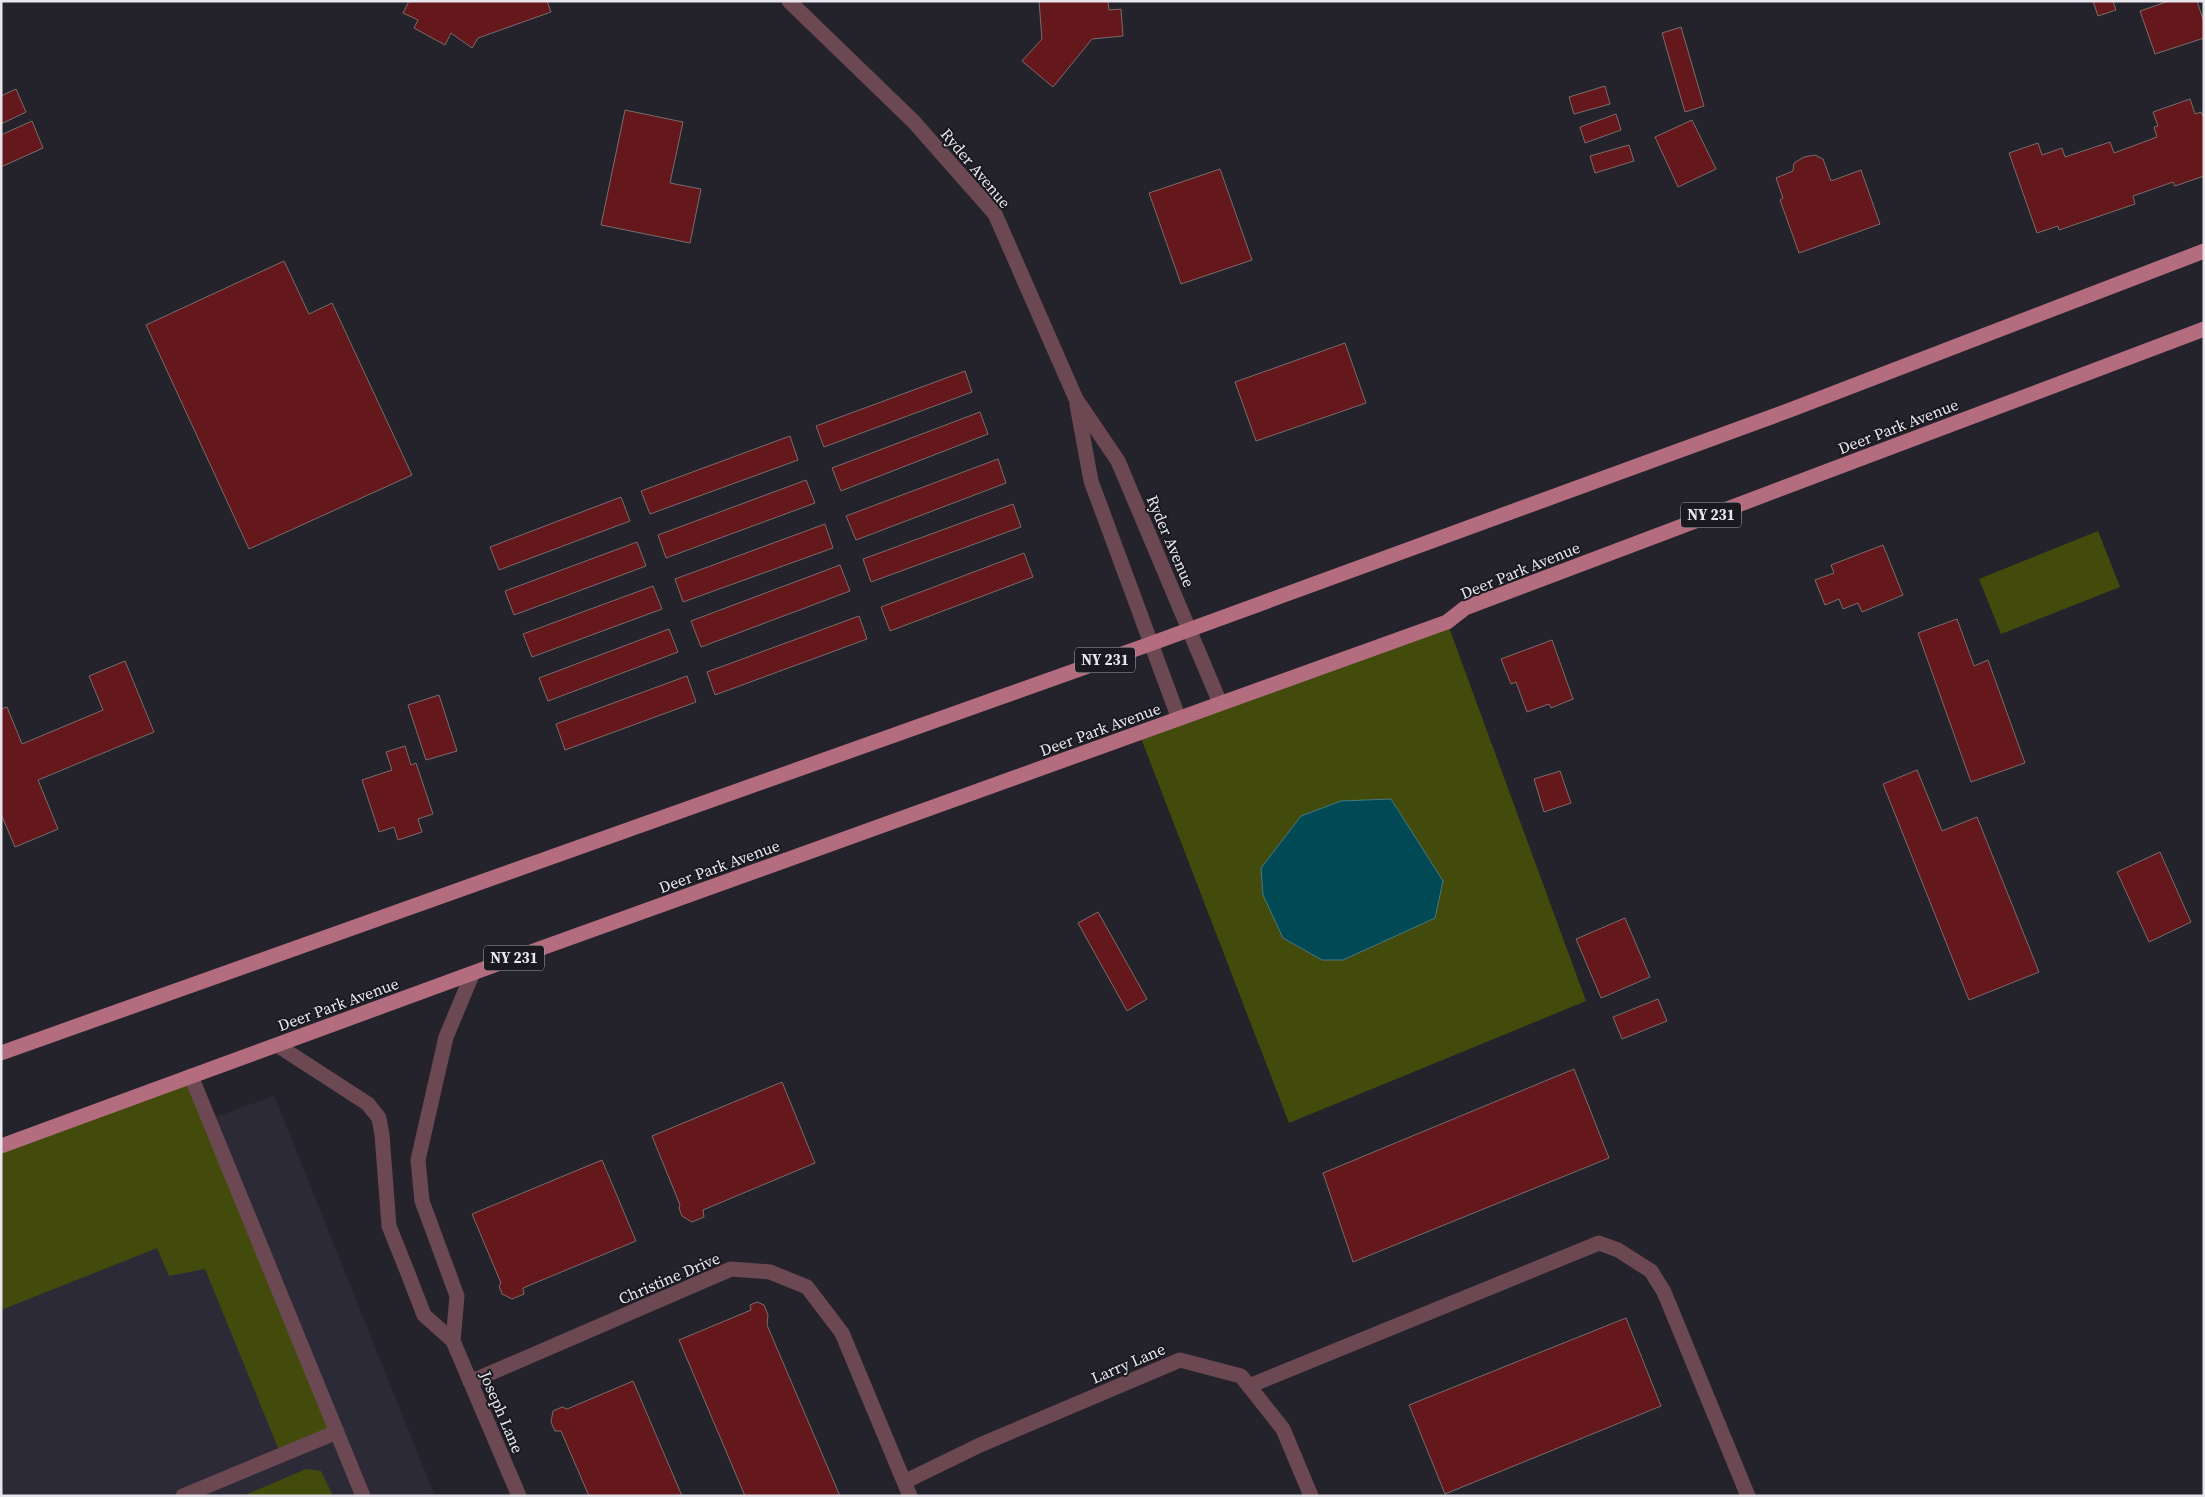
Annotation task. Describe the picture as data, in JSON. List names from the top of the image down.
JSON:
{
  "streets": {
    "main road": ["Deer Park Avenue", "NY 231"],
    "street": [
      "Ryder Avenue",
      "Christine Drive",
      "Larry Lane",
      "Joseph Lane"
    ]
  },
  "crossings": [
    ["Ryder Avenue", "Deer Park Avenue"],
    ["Ryder Avenue", "NY 231"],
    ["Christine Drive", "Larry Lane"],
    ["Christine Drive", "Joseph Lane"]
  ]
}
